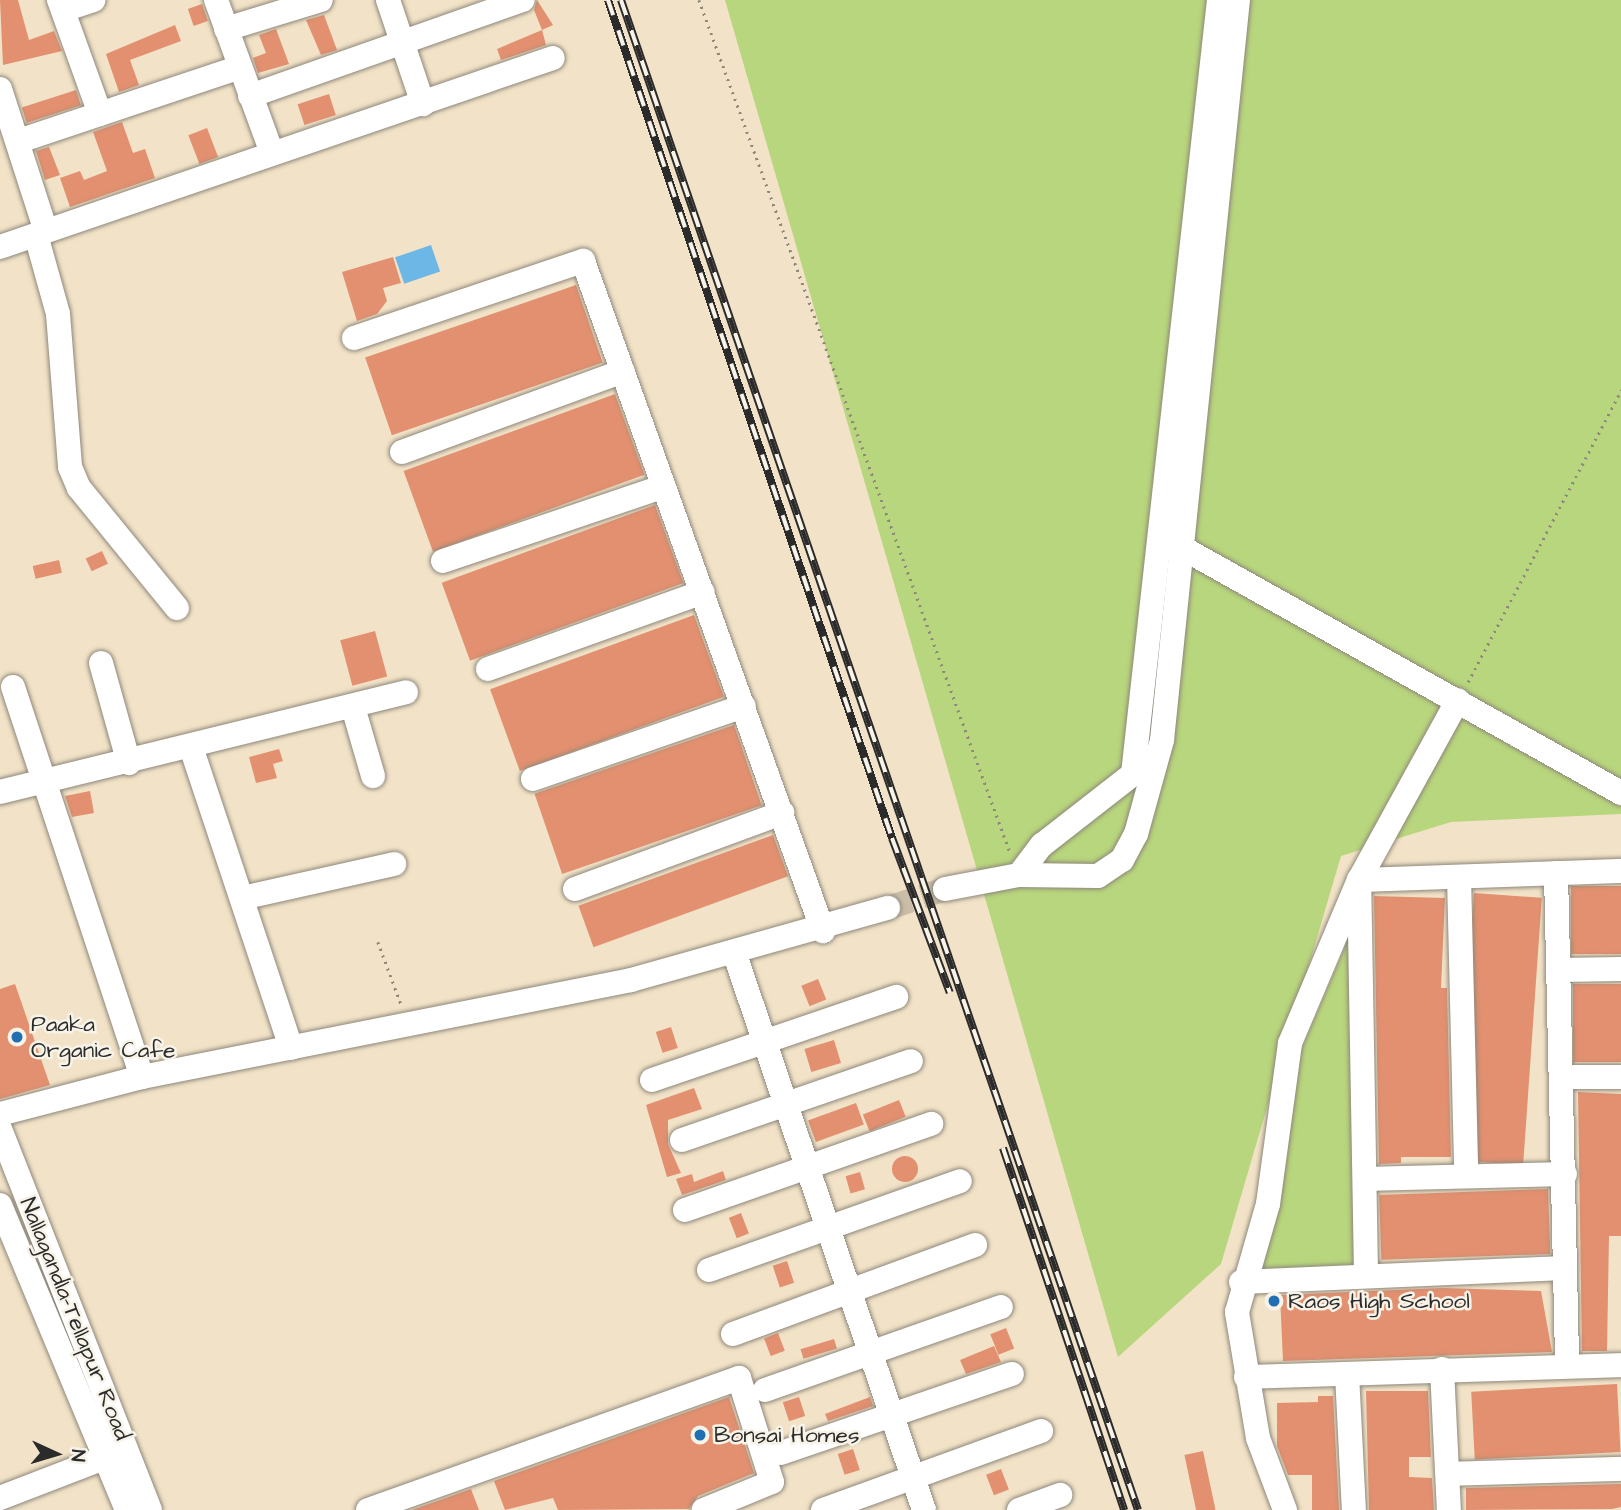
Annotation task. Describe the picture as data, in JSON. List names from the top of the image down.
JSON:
{
  "streets": {
    "street": ["Nallagandla-Tellapur Road"]
  },
  "places": ["Paaka Organic Cafe", "Raos High School", "Bonsai Homes"],
  "north": "right"
}
